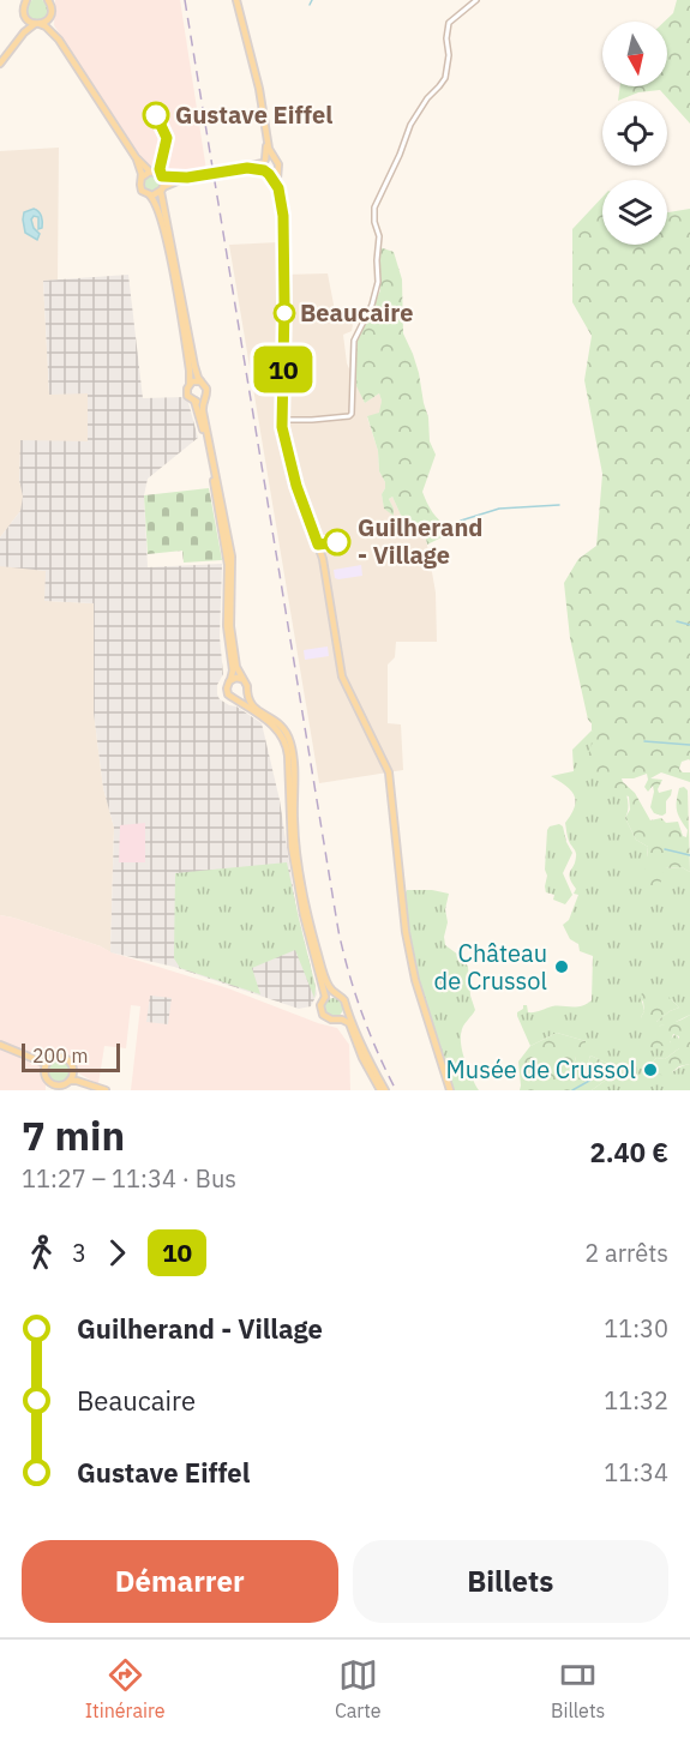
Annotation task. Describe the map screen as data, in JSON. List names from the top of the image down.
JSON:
{
  "places": [
    "Gustave Eiffel",
    "Beaucaire",
    "Guilherand - Village",
    "Château de Crussol",
    "Musée de Crussol"
  ],
  "lines": ["bus line 10"],
  "scale_bar": "200 m",
  "north": "bottom",
  "page": {
    "on_map": "10",
    "scale": "200 m",
    "heading": ["7 min", "11:27 – 11:34 · Bus", "2.40 €"],
    "legs": ["3", "10", "2 arrêts"],
    "list": [
      {
        "name": "Guilherand - Village",
        "value": "11:30"
      },
      {
        "name": "Beaucaire",
        "value": "11:32"
      },
      {
        "name": "Gustave Eiffel",
        "value": "11:34"
      }
    ],
    "buttons": ["Démarrer", "Billets"],
    "tabs": ["Itinéraire", "Carte", "Billets"]
  }
}
